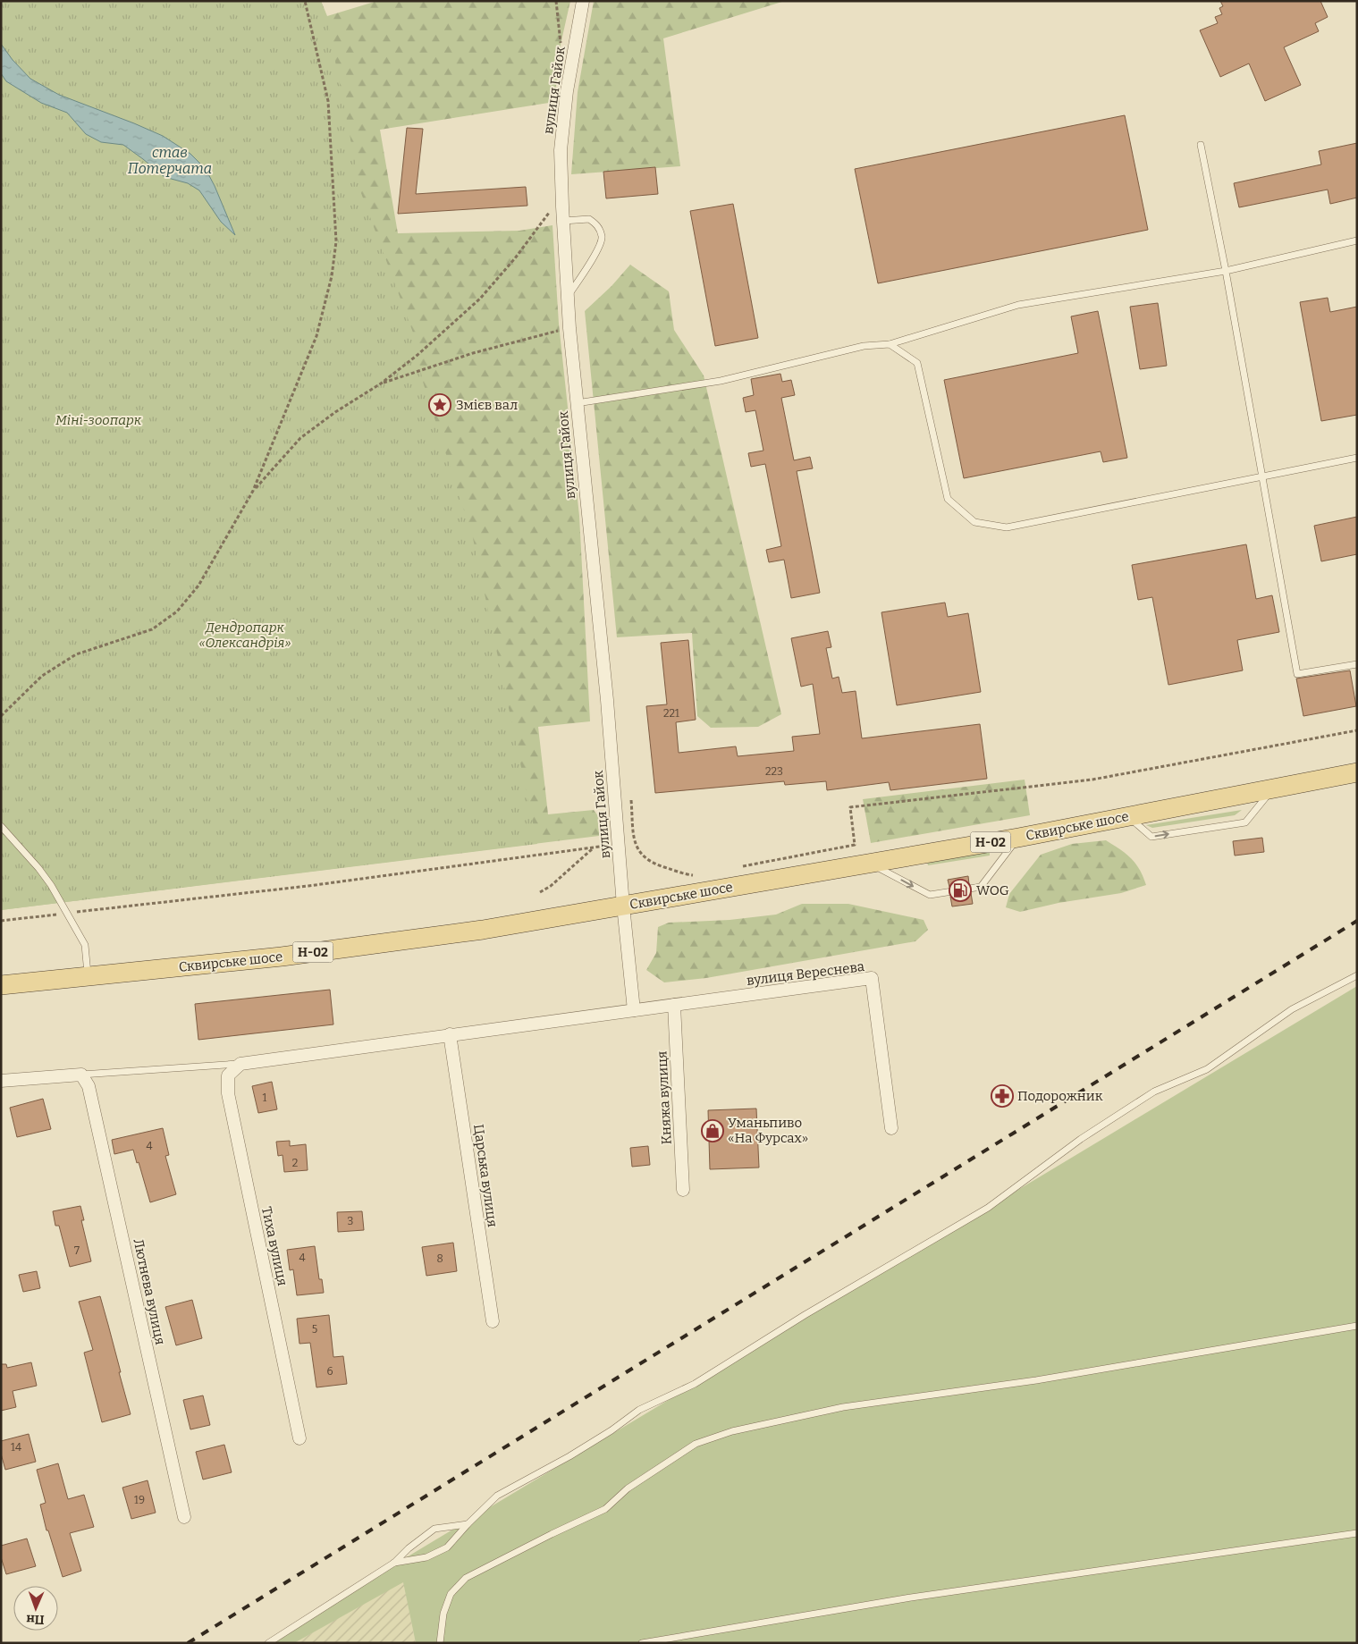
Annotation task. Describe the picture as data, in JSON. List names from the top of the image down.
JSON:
{
  "streets": {
    "main road": ["Сквирське шосе", "Н-02"],
    "street": [
      "вулиця Гайок",
      "вулиця Вереснева",
      "Княжа вулиця",
      "Царська вулиця",
      "Тиха вулиця",
      "Лютнева вулиця"
    ]
  },
  "crossings": [
    ["вулиця Гайок", "Сквирське шосе"],
    ["вулиця Вереснева", "Княжа вулиця"]
  ],
  "water": ["став Потерчата"],
  "parks": ["Міні-зоопарк", "Дендропарк «Олександрія»"],
  "places": {
    "place": ["Змієв вал"],
    "fuel station": ["WOG"],
    "pharmacy": ["Подорожник"],
    "shop": ["Уманьпиво «На Фурсах»"]
  },
  "house_numbers": [
    "221",
    "223",
    "1",
    "4",
    "2",
    "3",
    "7",
    "4",
    "8",
    "5",
    "6",
    "14",
    "19"
  ],
  "north": "bottom"
}
